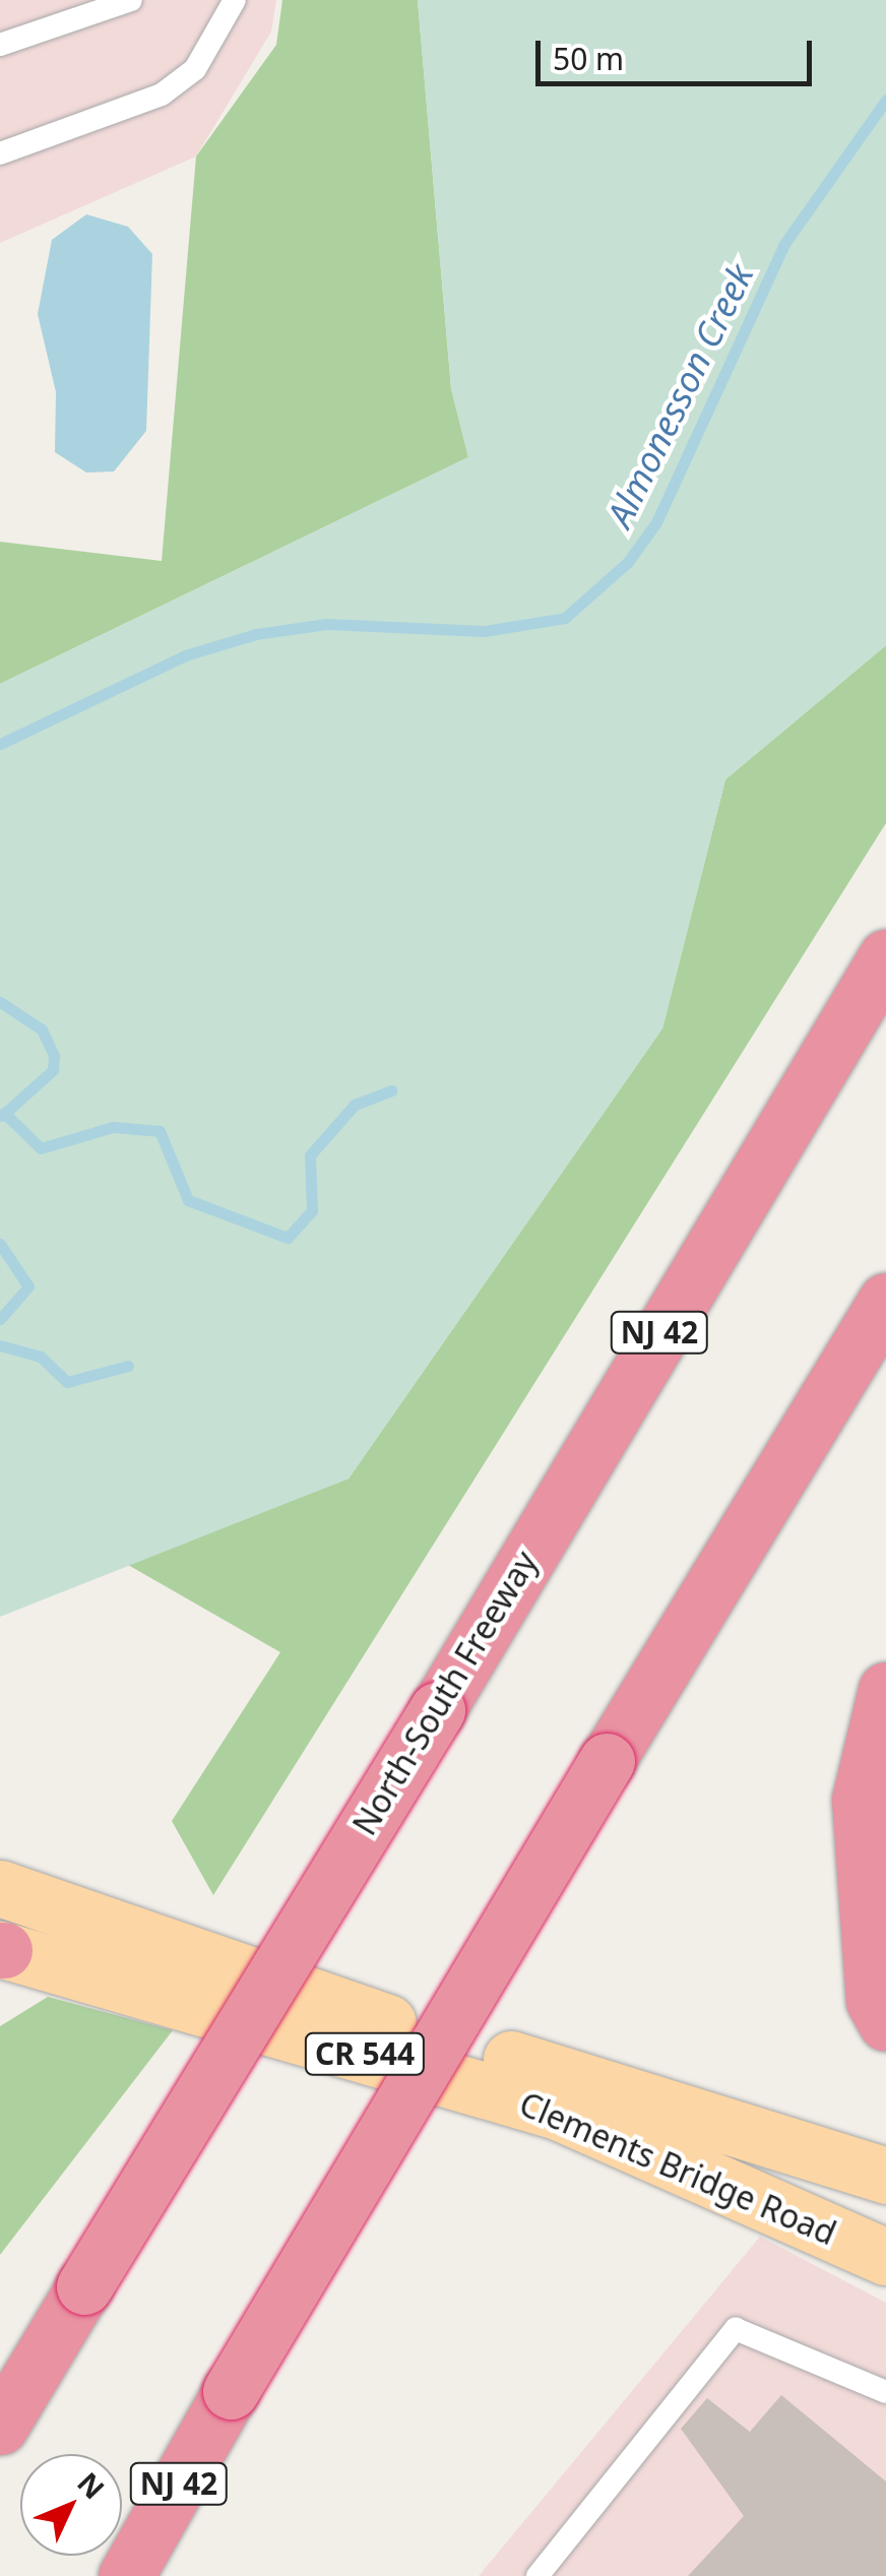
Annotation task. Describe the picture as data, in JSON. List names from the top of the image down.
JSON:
{
  "streets": {
    "highway": ["NJ 42", "North-South Freeway"],
    "main road": ["CR 544", "Clements Bridge Road"]
  },
  "water": ["Almonesson Creek"],
  "scale_bar": "50 m",
  "north": "top right"
}
